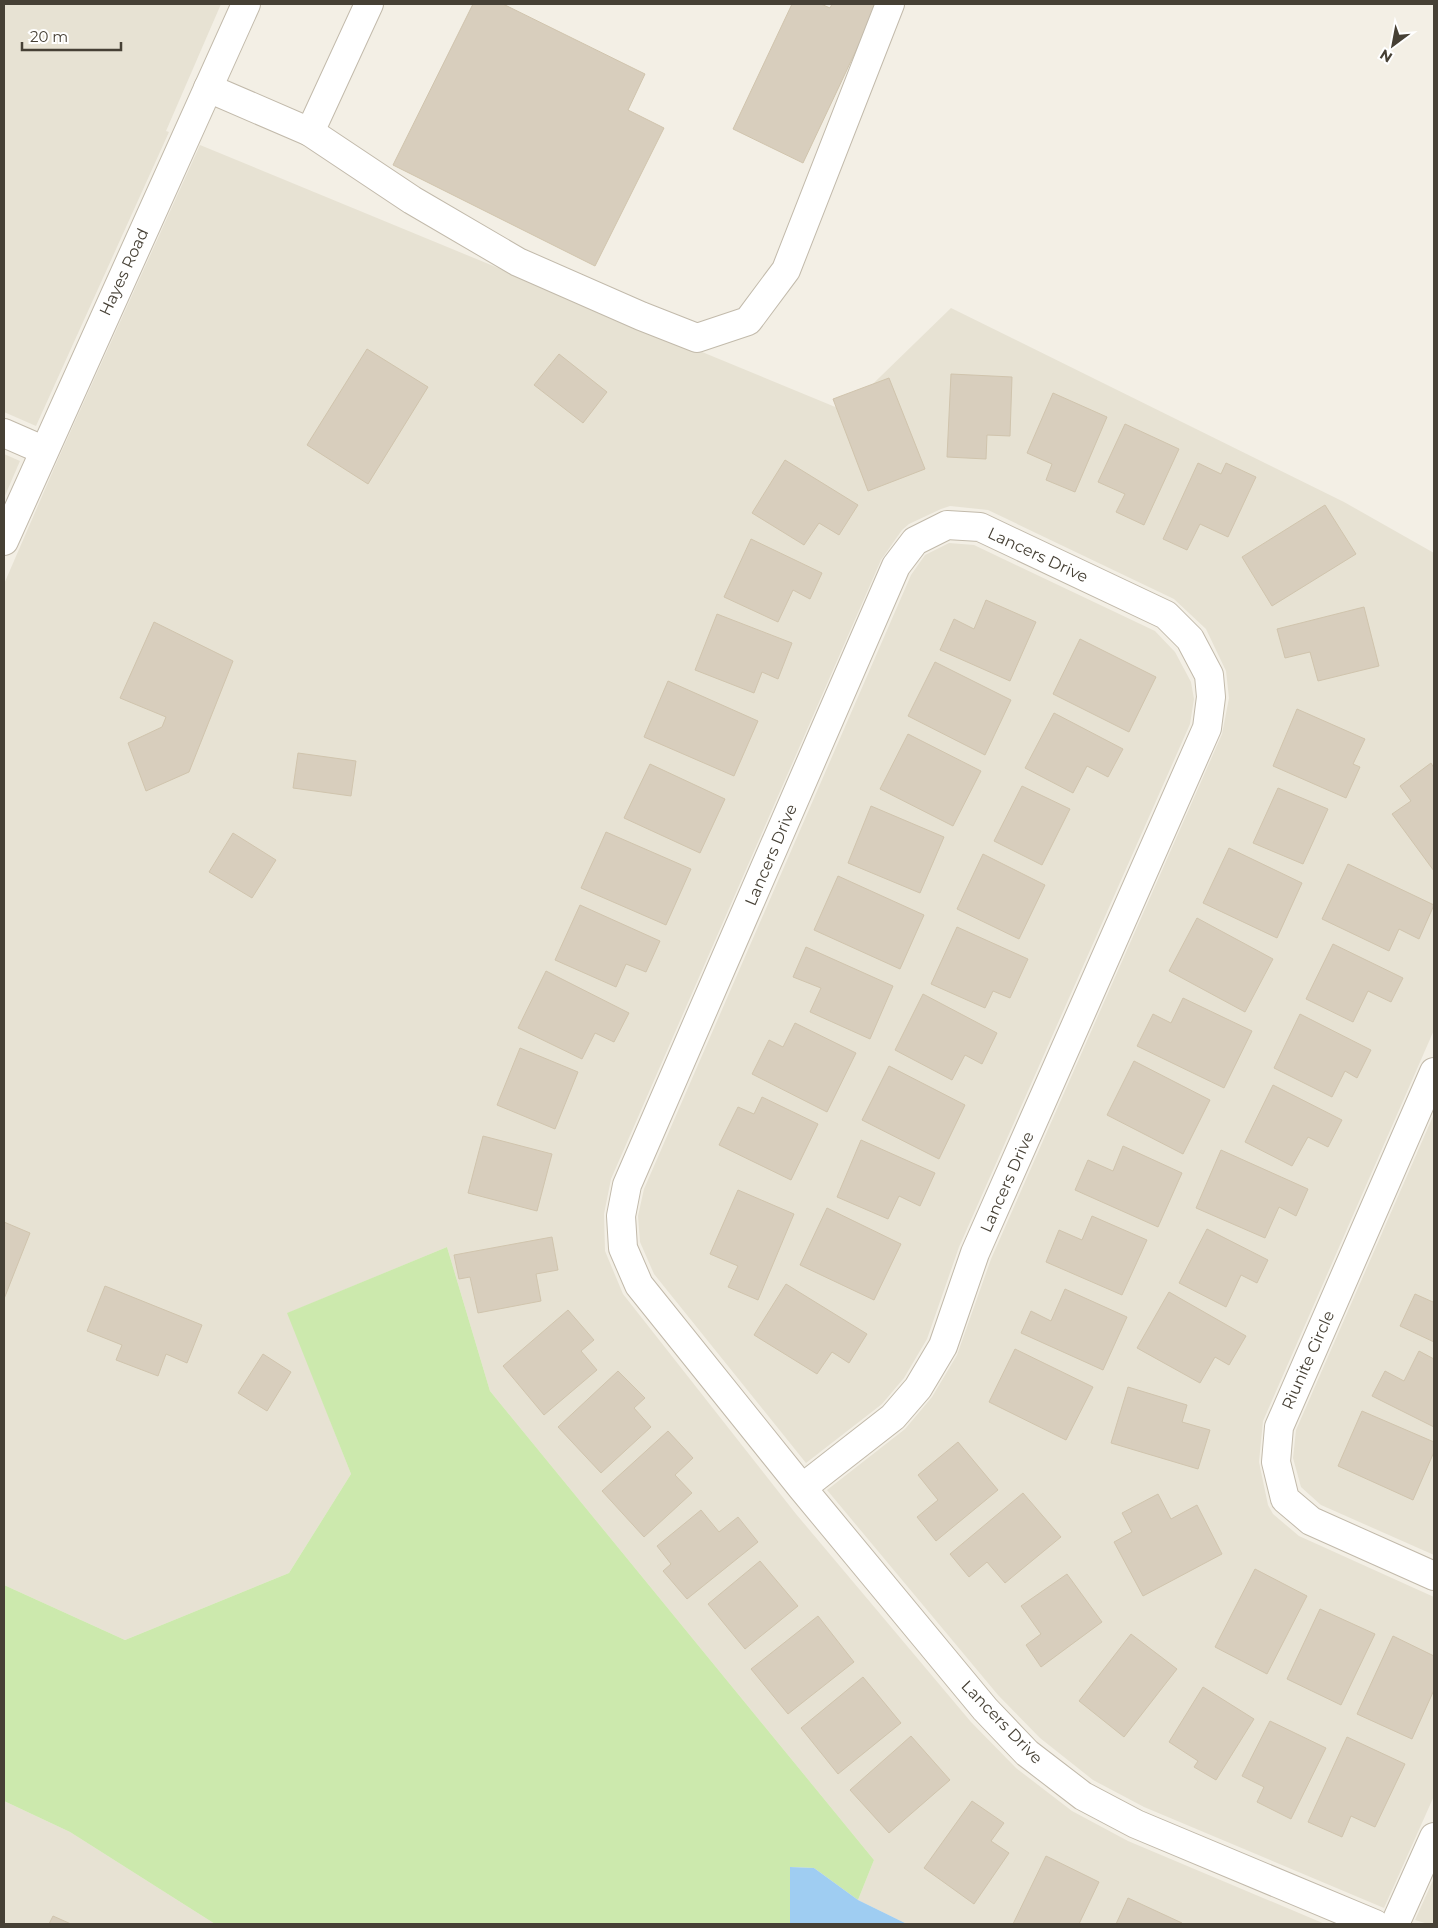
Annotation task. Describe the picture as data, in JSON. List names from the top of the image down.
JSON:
{
  "streets": {
    "street": ["Hayes Road", "Lancers Drive", "Riunite Circle"]
  },
  "scale_bar": "20 m",
  "north": "bottom left"
}
